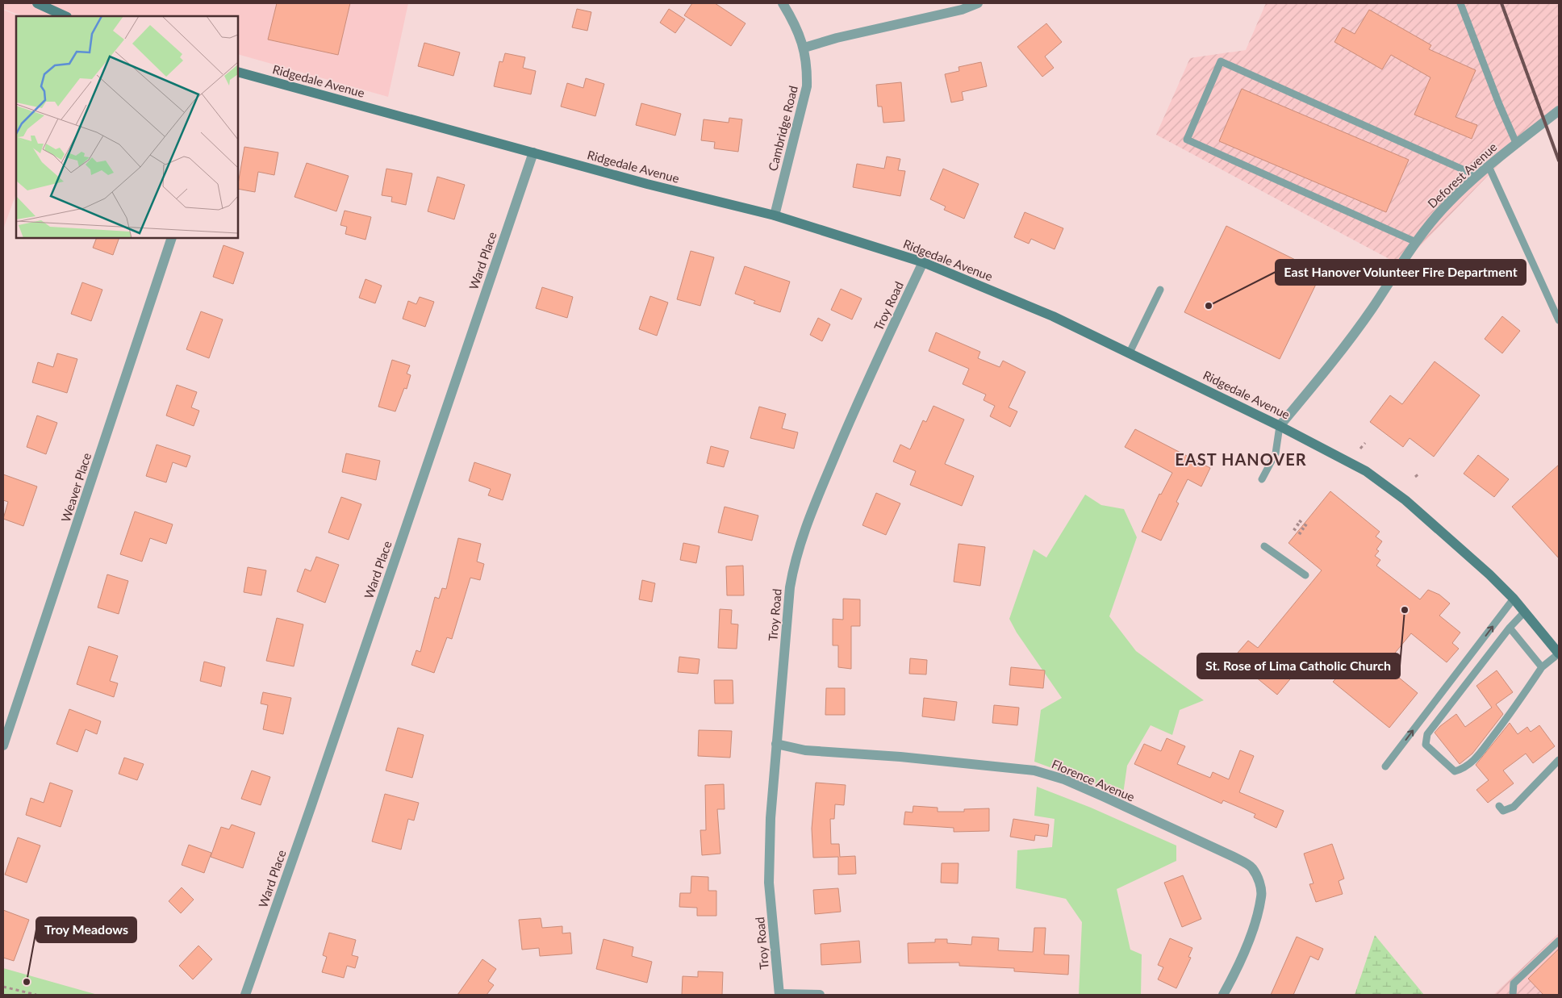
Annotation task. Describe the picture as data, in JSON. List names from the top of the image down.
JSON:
{
  "streets": {
    "main road": ["Ridgedale Avenue"],
    "street": [
      "Cambridge Road",
      "Deforest Avenue",
      "Ward Place",
      "Troy Road",
      "Weaver Place",
      "Florence Avenue"
    ]
  },
  "crossings": [
    ["Ridgedale Avenue", "Cambridge Road"],
    ["Ridgedale Avenue", "Deforest Avenue"],
    ["Ridgedale Avenue", "Ward Place"],
    ["Ridgedale Avenue", "Troy Road"],
    ["Troy Road", "Florence Avenue"]
  ],
  "districts": ["EAST HANOVER"],
  "places": ["East Hanover Volunteer Fire Department", "St. Rose of Lima Catholic Church", "Troy Meadows"]
}
